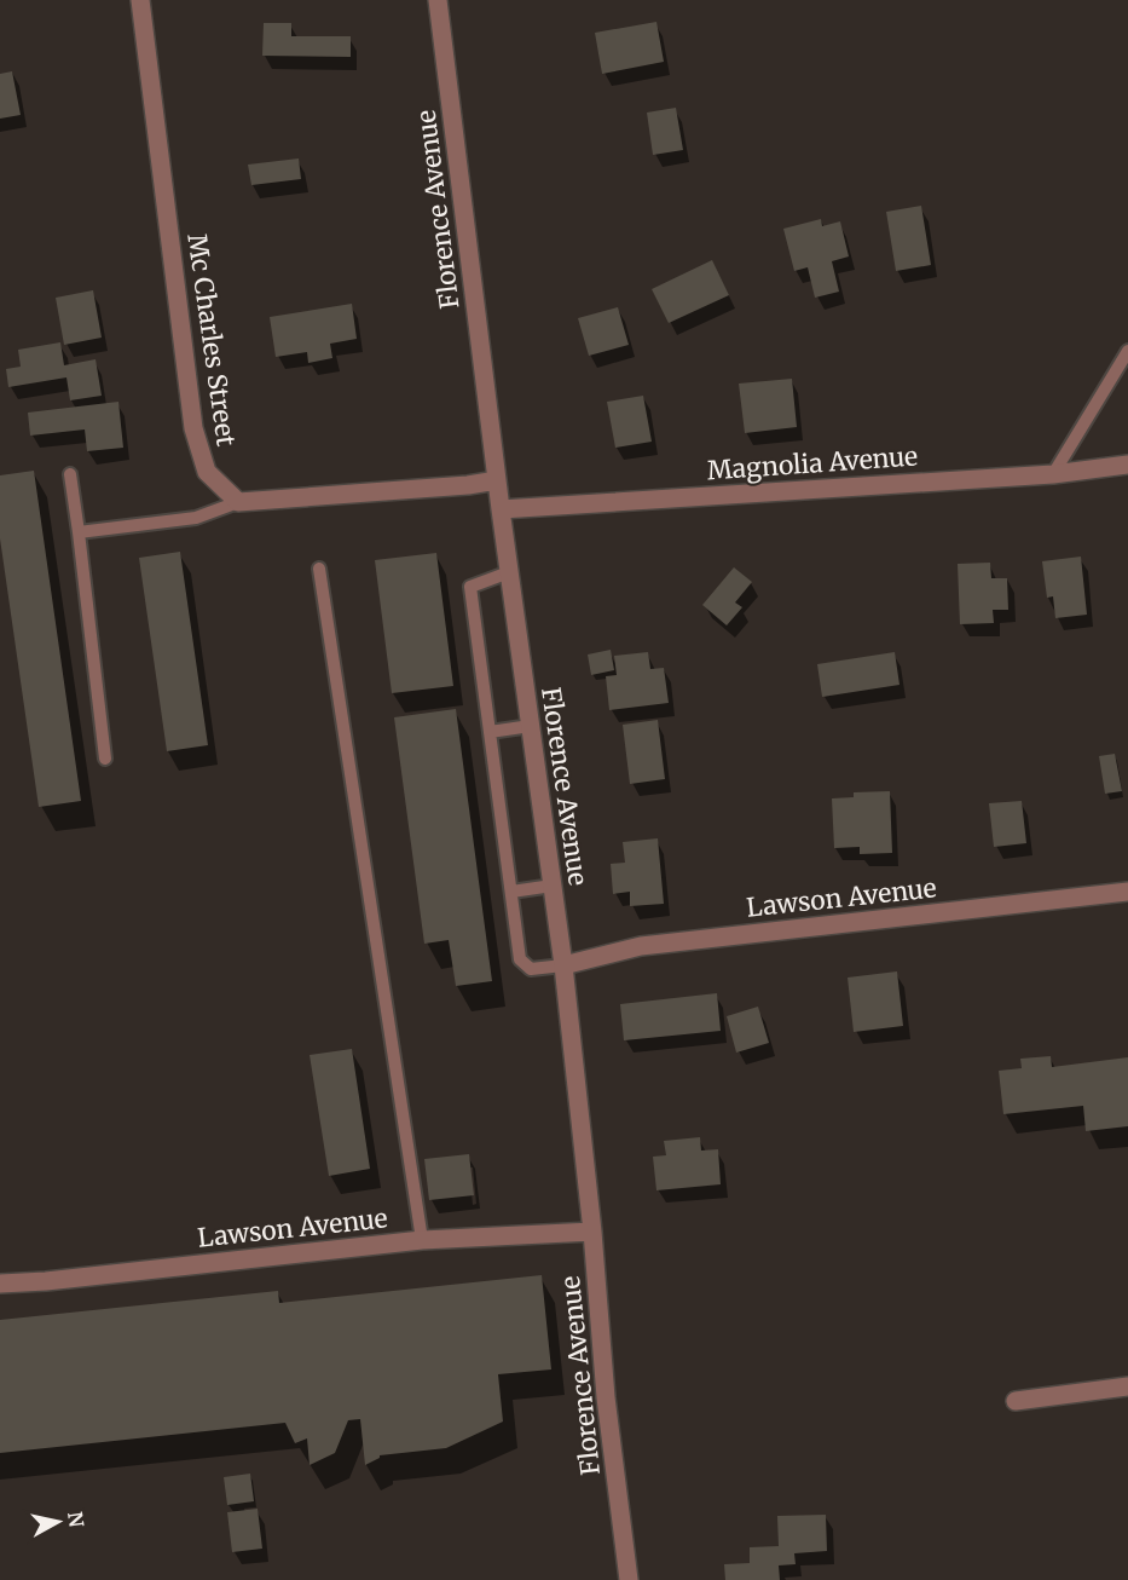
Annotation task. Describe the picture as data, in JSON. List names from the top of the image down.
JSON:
{
  "streets": {
    "street": [
      "Florence Avenue",
      "Mc Charles Street",
      "Magnolia Avenue",
      "Lawson Avenue"
    ]
  },
  "crossings": [
    ["Florence Avenue", "Magnolia Avenue"],
    ["Florence Avenue", "Lawson Avenue"]
  ],
  "north": "right"
}
